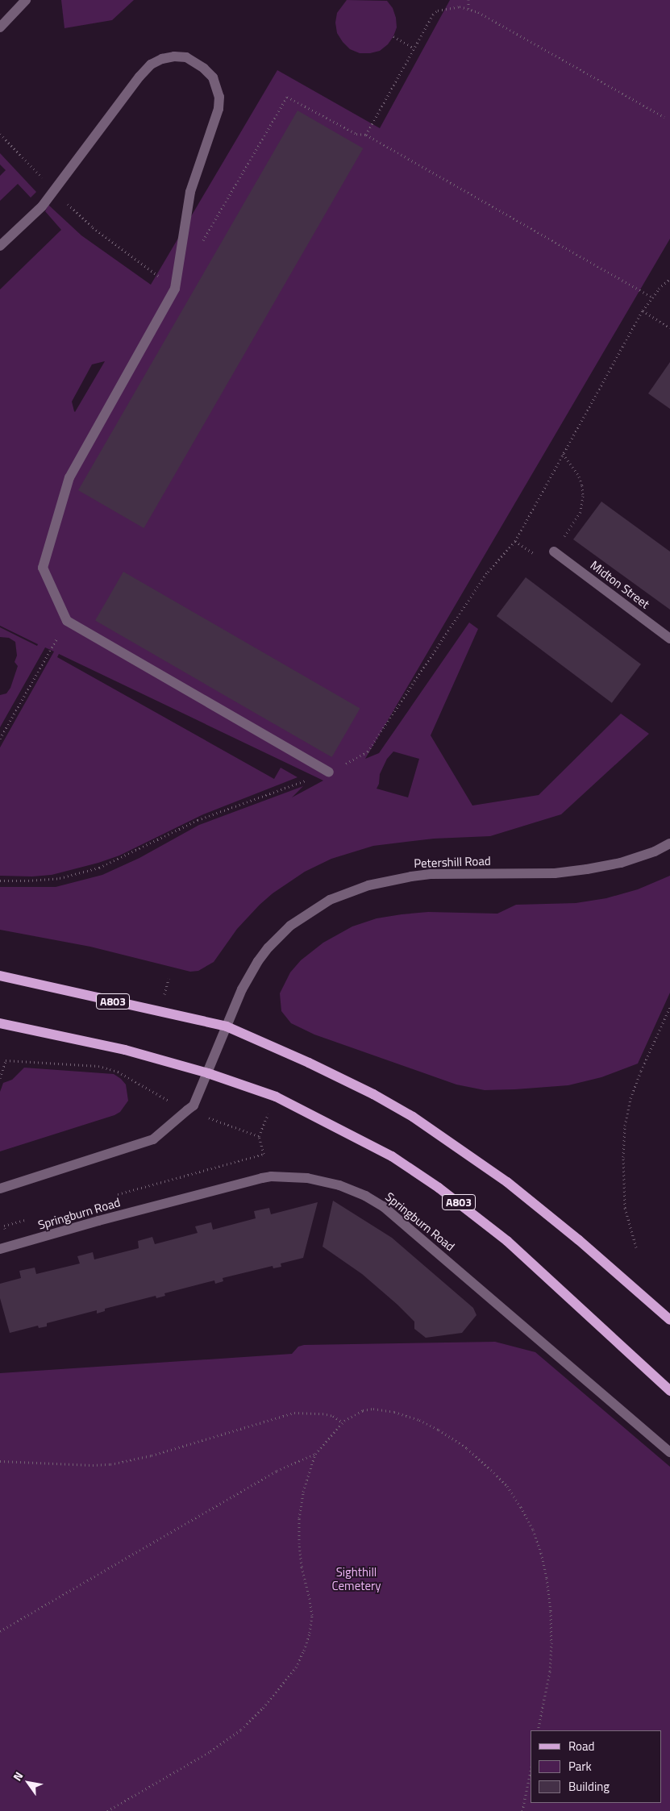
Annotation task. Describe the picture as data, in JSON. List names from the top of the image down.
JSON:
{
  "streets": {
    "main road": ["A803"],
    "street": ["Midton Street", "Petershill Road", "Springburn Road"]
  },
  "crossings": [
    ["Petershill Road", "A803"]
  ],
  "parks": ["Sighthill Cemetery"],
  "legend": ["Road", "Park", "Building"],
  "north": "top left"
}
